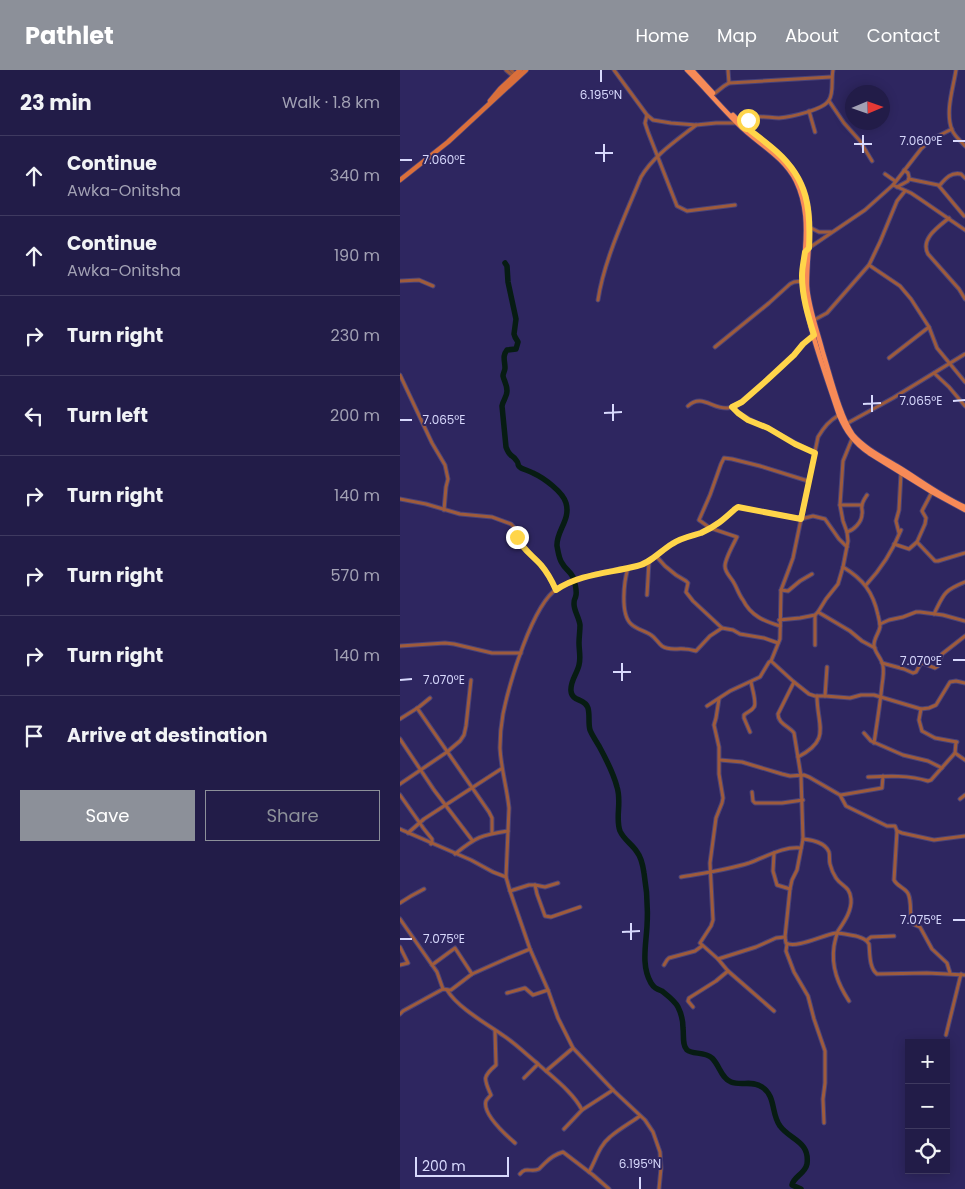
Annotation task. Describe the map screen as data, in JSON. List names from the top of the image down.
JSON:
{
  "scale_bar": "200 m",
  "north": "right",
  "page": {
    "header": "Pathlet",
    "nav": [
      "Home",
      "Map",
      "About",
      "Contact"
    ],
    "heading": ["23 min", "Walk · 1.8 km"],
    "list": [
      ["Continue", "Awka-Onitsha", "340 m"],
      ["Continue", "Awka-Onitsha", "190 m"],
      ["Turn right", "230 m"],
      ["Turn left", "200 m"],
      ["Turn right", "140 m"],
      ["Turn right", "570 m"],
      ["Turn right", "140 m"],
      "Arrive at destination"
    ],
    "buttons": ["Save", "Share"],
    "map_buttons": ["+", "−"],
    "scale": "200 m"
  },
  "coordinates": [
    "6.195°N",
    "7.060°E",
    "7.065°E",
    "7.070°E",
    "7.075°E"
  ]
}
